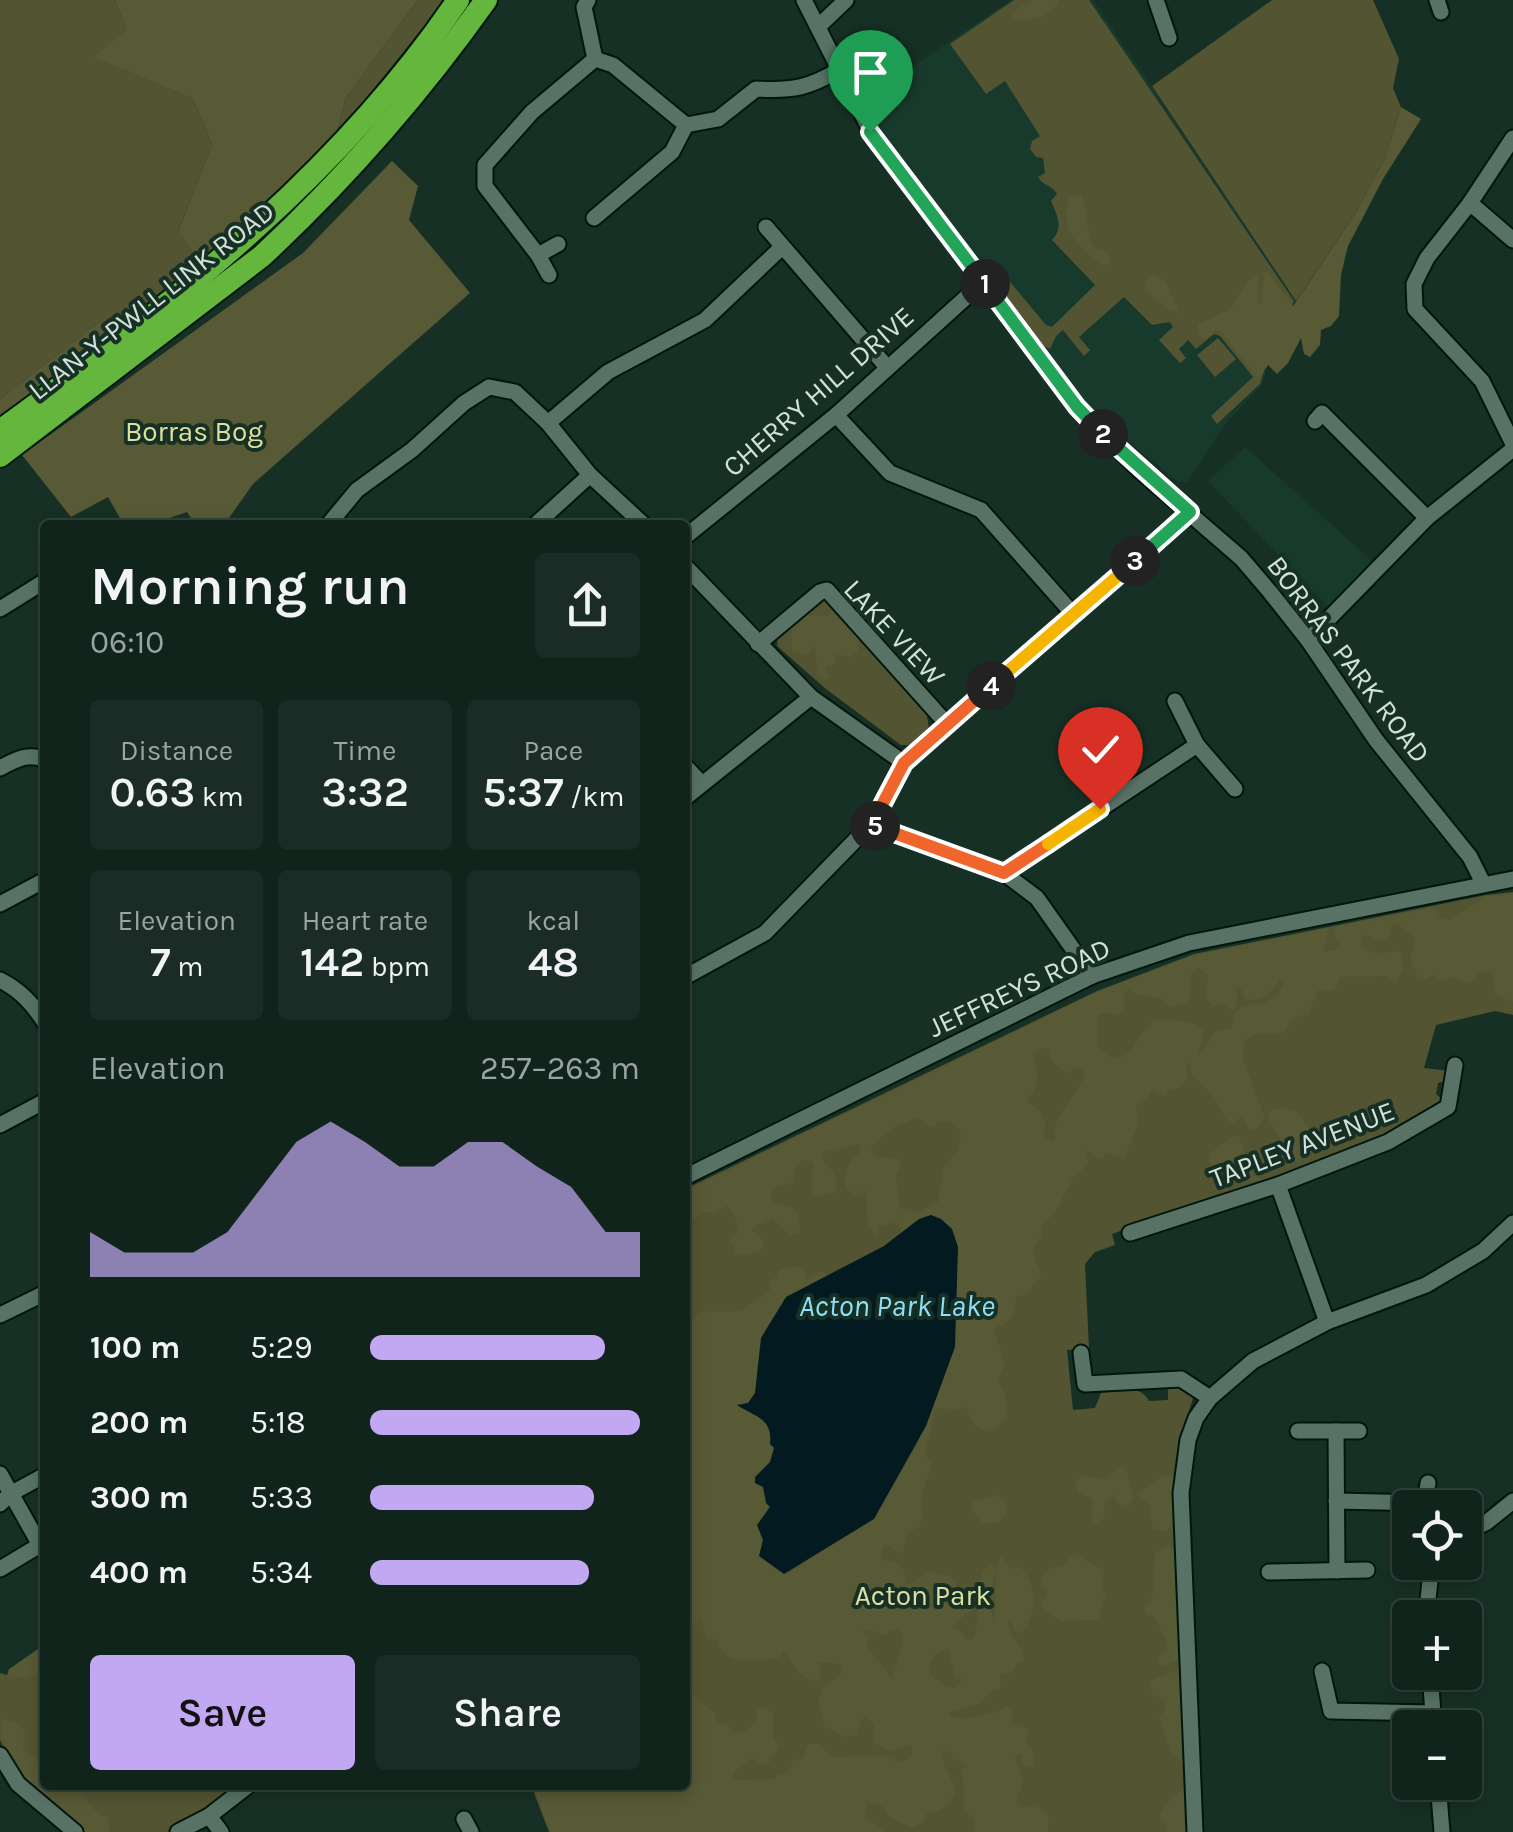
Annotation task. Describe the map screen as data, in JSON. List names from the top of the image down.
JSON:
{
  "streets": {
    "highway": ["LLAN-Y-PWLL LINK ROAD"],
    "street": [
      "CHERRY HILL DRIVE",
      "LAKE VIEW",
      "BORRAS PARK ROAD",
      "JEFFREYS ROAD",
      "TAPLEY AVENUE"
    ]
  },
  "crossings": [
    ["CHERRY HILL DRIVE", "BORRAS PARK ROAD"],
    ["BORRAS PARK ROAD", "JEFFREYS ROAD"]
  ],
  "water": ["Acton Park Lake"],
  "parks": ["Borras Bog", "Acton Park"],
  "page": {
    "pins": [
      "1",
      "2",
      "3",
      "4",
      "5"
    ],
    "heading": ["Morning run", "06:10"],
    "stats": [
      ["Distance", "0.63 km"],
      ["Time", "3:32"],
      ["Pace", "5:37 /km"],
      ["Elevation", "7 m"],
      ["Heart rate", "142 bpm"],
      ["kcal", "48"]
    ],
    "chart": ["Elevation", "257–263 m"],
    "list": [
      {
        "name": "100 m",
        "note": "5:29"
      },
      {
        "name": "200 m",
        "note": "5:18"
      },
      {
        "name": "300 m",
        "note": "5:33"
      },
      {
        "name": "400 m",
        "note": "5:34"
      }
    ],
    "map_buttons": ["+", "−"],
    "buttons": ["Save", "Share"]
  }
}
